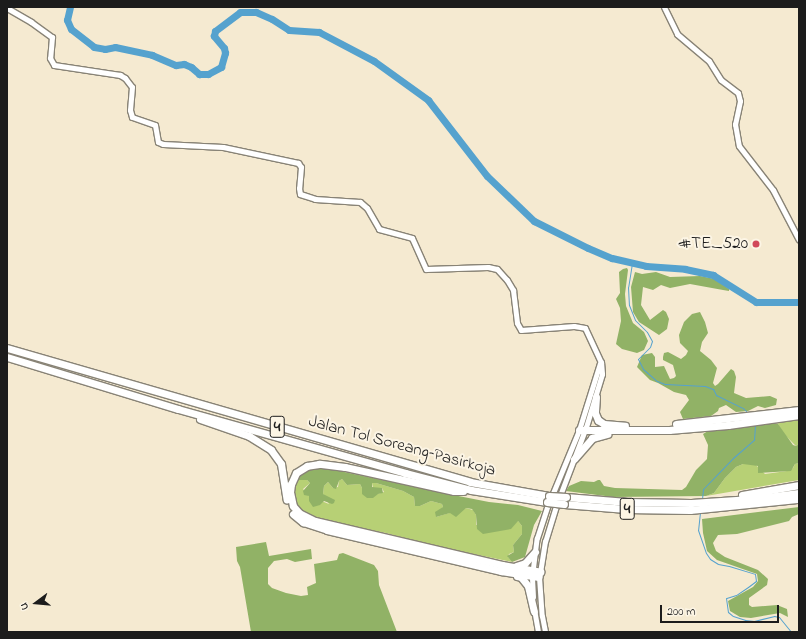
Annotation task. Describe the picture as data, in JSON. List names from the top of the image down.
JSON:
{
  "streets": {
    "highway": ["4", "Jalan Tol Soreang–Pasirkoja"]
  },
  "places": ["#TE_520"],
  "scale_bar": "200 m",
  "north": "left"
}
